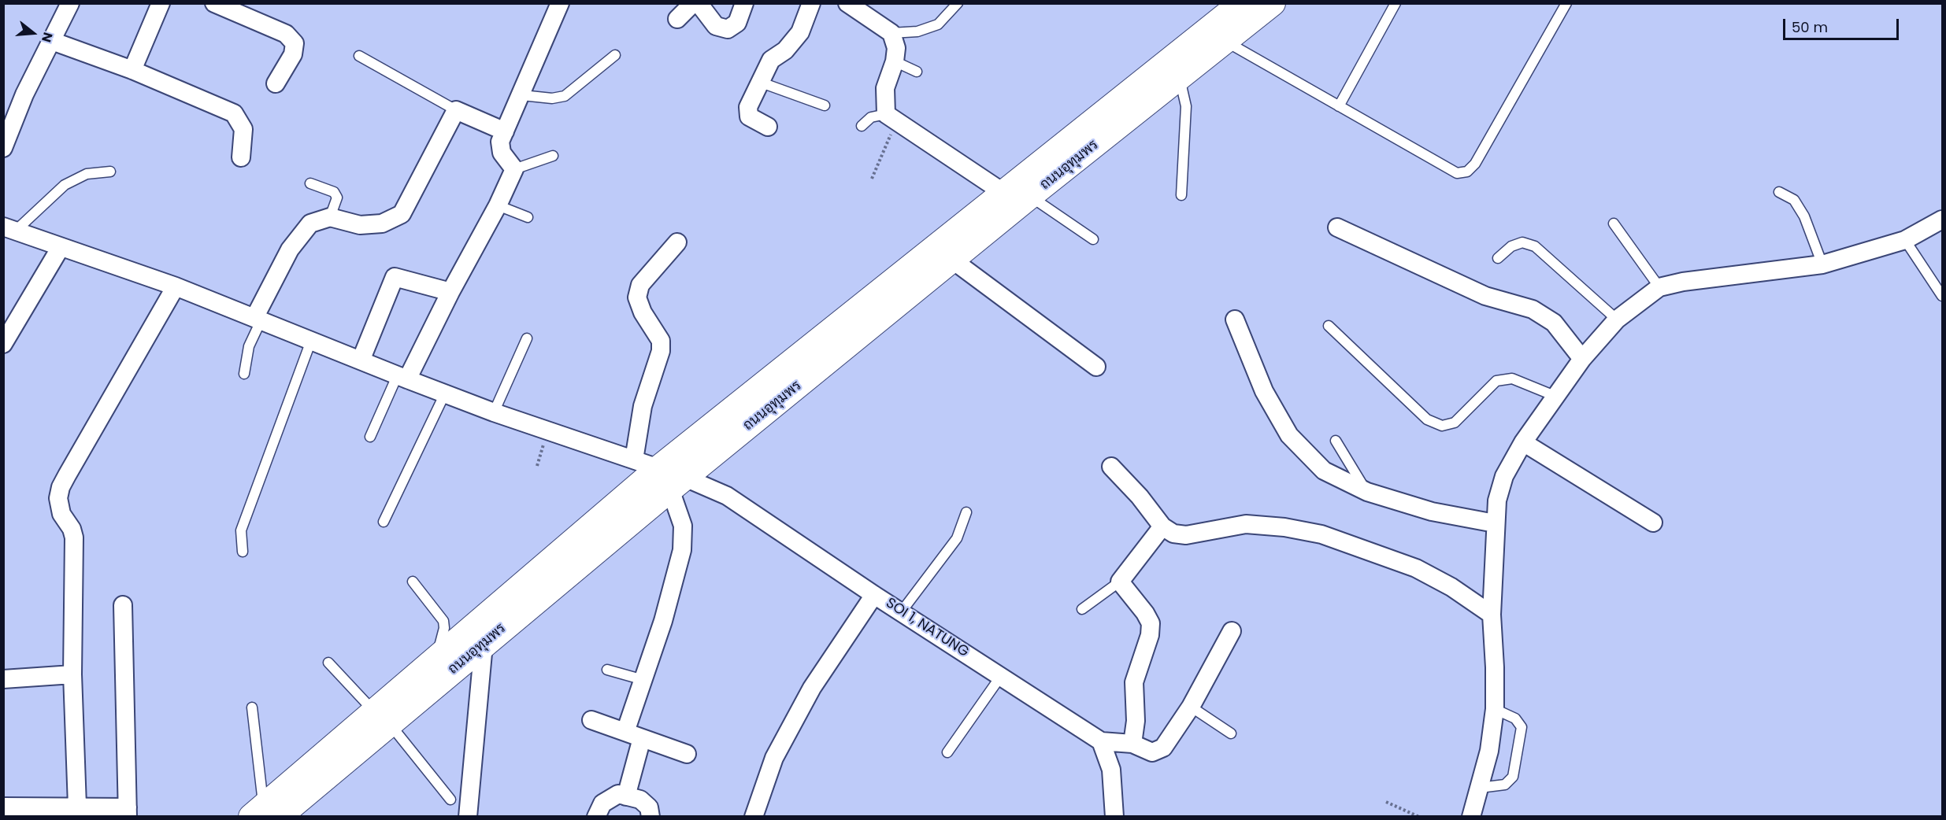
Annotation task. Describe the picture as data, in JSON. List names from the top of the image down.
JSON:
{
  "streets": {
    "street": ["ถนนอุทุมพร", "SOI 1, NATUNG"]
  },
  "crossings": [
    ["ถนนอุทุมพร", "SOI 1, NATUNG"]
  ],
  "scale_bar": "50 m",
  "north": "right"
}
